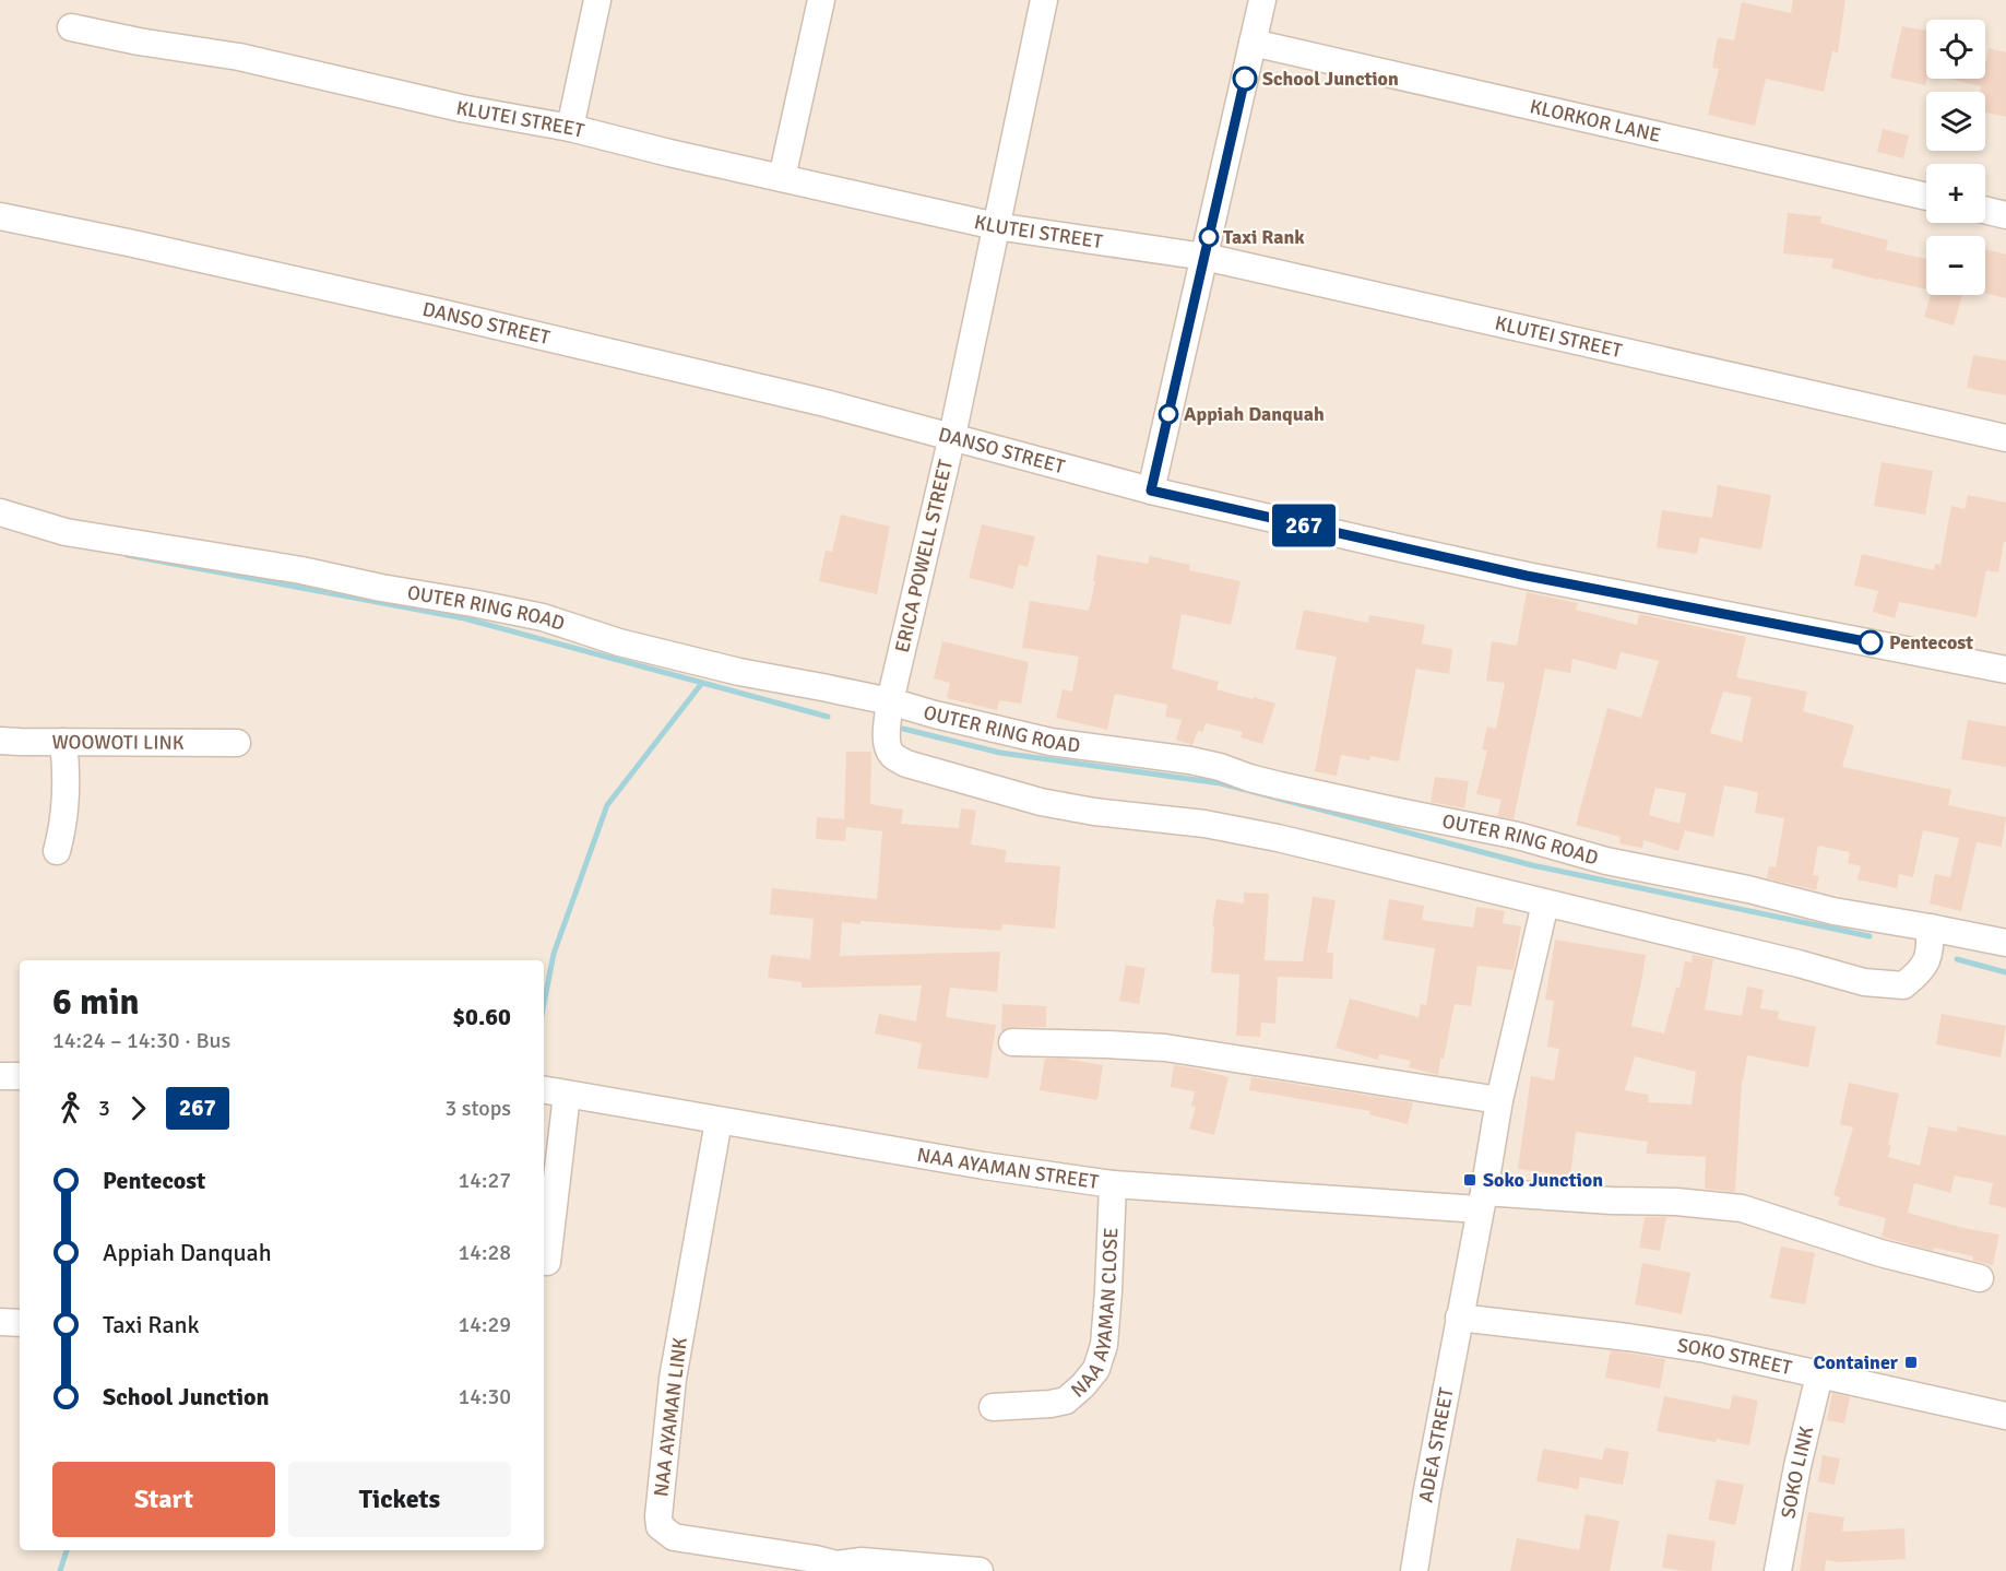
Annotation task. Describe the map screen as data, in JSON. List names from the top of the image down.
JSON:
{
  "streets": {
    "street": [
      "KLUTEI STREET",
      "KLORKOR LANE",
      "DANSO STREET",
      "ERICA POWELL STREET",
      "OUTER RING ROAD",
      "WOOWOTI LINK",
      "NAA AYAMAN STREET",
      "NAA AYAMAN CLOSE",
      "SOKO STREET",
      "NAA AYAMAN LINK",
      "ADEA STREET",
      "SOKO LINK"
    ]
  },
  "crossings": [
    ["KLUTEI STREET", "ERICA POWELL STREET"],
    ["DANSO STREET", "ERICA POWELL STREET"],
    ["ERICA POWELL STREET", "OUTER RING ROAD"],
    ["ERICA POWELL STREET", "ADEA STREET"],
    ["NAA AYAMAN STREET", "NAA AYAMAN CLOSE"],
    ["NAA AYAMAN STREET", "NAA AYAMAN LINK"],
    ["NAA AYAMAN STREET", "ADEA STREET"],
    ["SOKO STREET", "ADEA STREET"],
    ["SOKO STREET", "SOKO LINK"]
  ],
  "places": {
    "other": [
      "School Junction",
      "Taxi Rank",
      "Appiah Danquah",
      "Pentecost"
    ],
    "transit": ["Soko Junction", "Container"]
  },
  "lines": ["bus line 267"],
  "page": {
    "on_map": "267",
    "map_buttons": ["+", "−"],
    "heading": ["6 min", "14:24 – 14:30 · Bus", "$0.60"],
    "legs": ["3", "267", "3 stops"],
    "list": [
      {
        "name": "Pentecost",
        "value": "14:27"
      },
      {
        "name": "Appiah Danquah",
        "value": "14:28"
      },
      {
        "name": "Taxi Rank",
        "value": "14:29"
      },
      {
        "name": "School Junction",
        "value": "14:30"
      }
    ],
    "buttons": ["Start", "Tickets"]
  }
}
